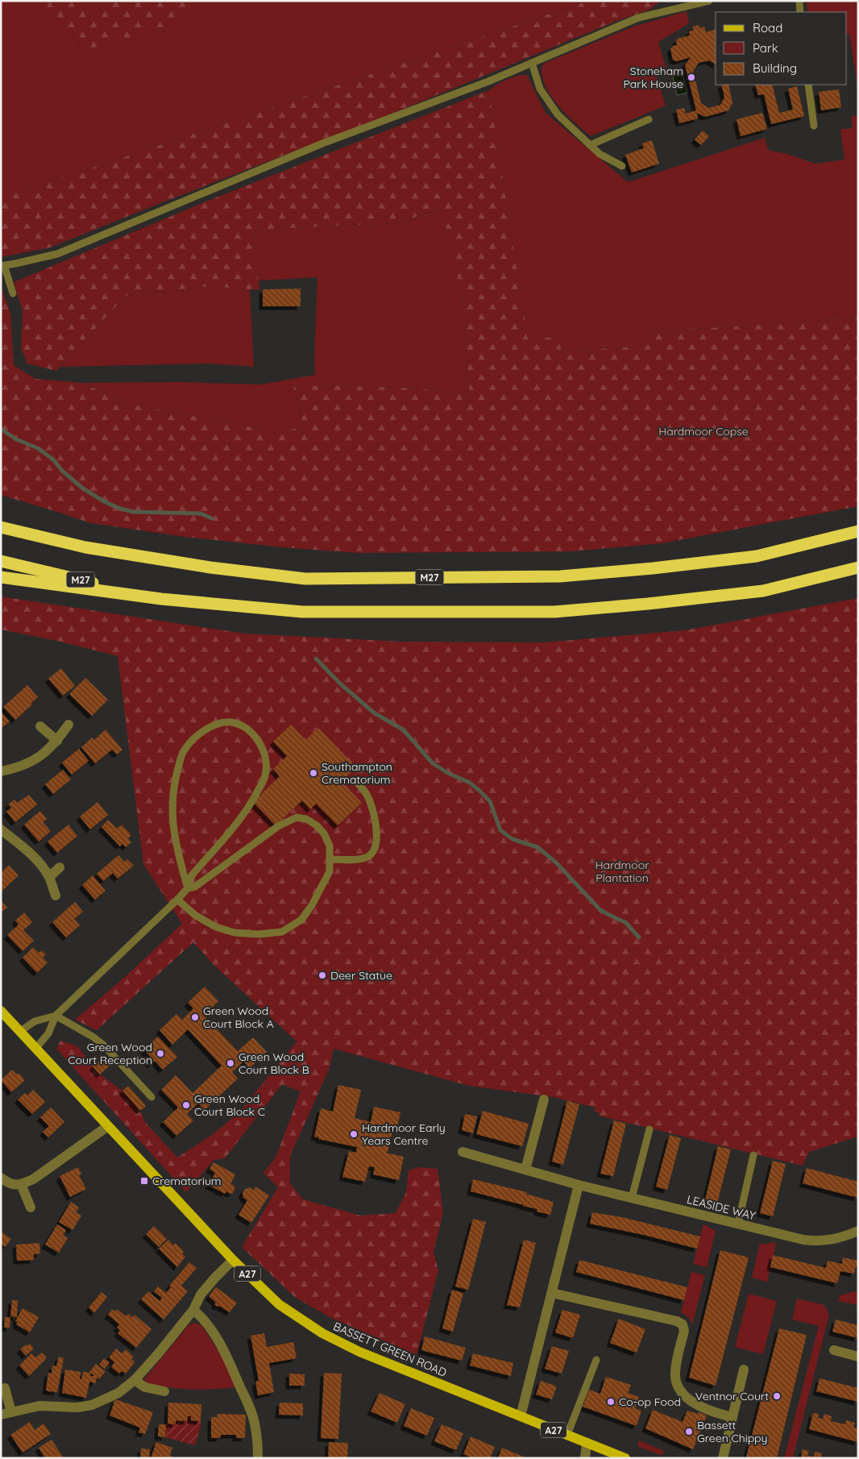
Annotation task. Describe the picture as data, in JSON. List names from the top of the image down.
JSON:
{
  "streets": {
    "highway": ["M27"],
    "main road": ["A27", "BASSETT GREEN ROAD"],
    "street": ["LEASIDE WAY"]
  },
  "parks": ["Hardmoor Copse", "Hardmoor Plantation"],
  "places": {
    "other": [
      "Stoneham Park House",
      "Southampton Crematorium",
      "Deer Statue",
      "Green Wood Court Block A",
      "Green Wood Court Reception",
      "Green Wood Court Block B",
      "Green Wood Court Block C",
      "Hardmoor Early Years Centre",
      "Ventnor Court",
      "Co-op Food",
      "Bassett Green Chippy"
    ],
    "transit": ["Crematorium"]
  },
  "legend": ["Road", "Park", "Building"]
}
